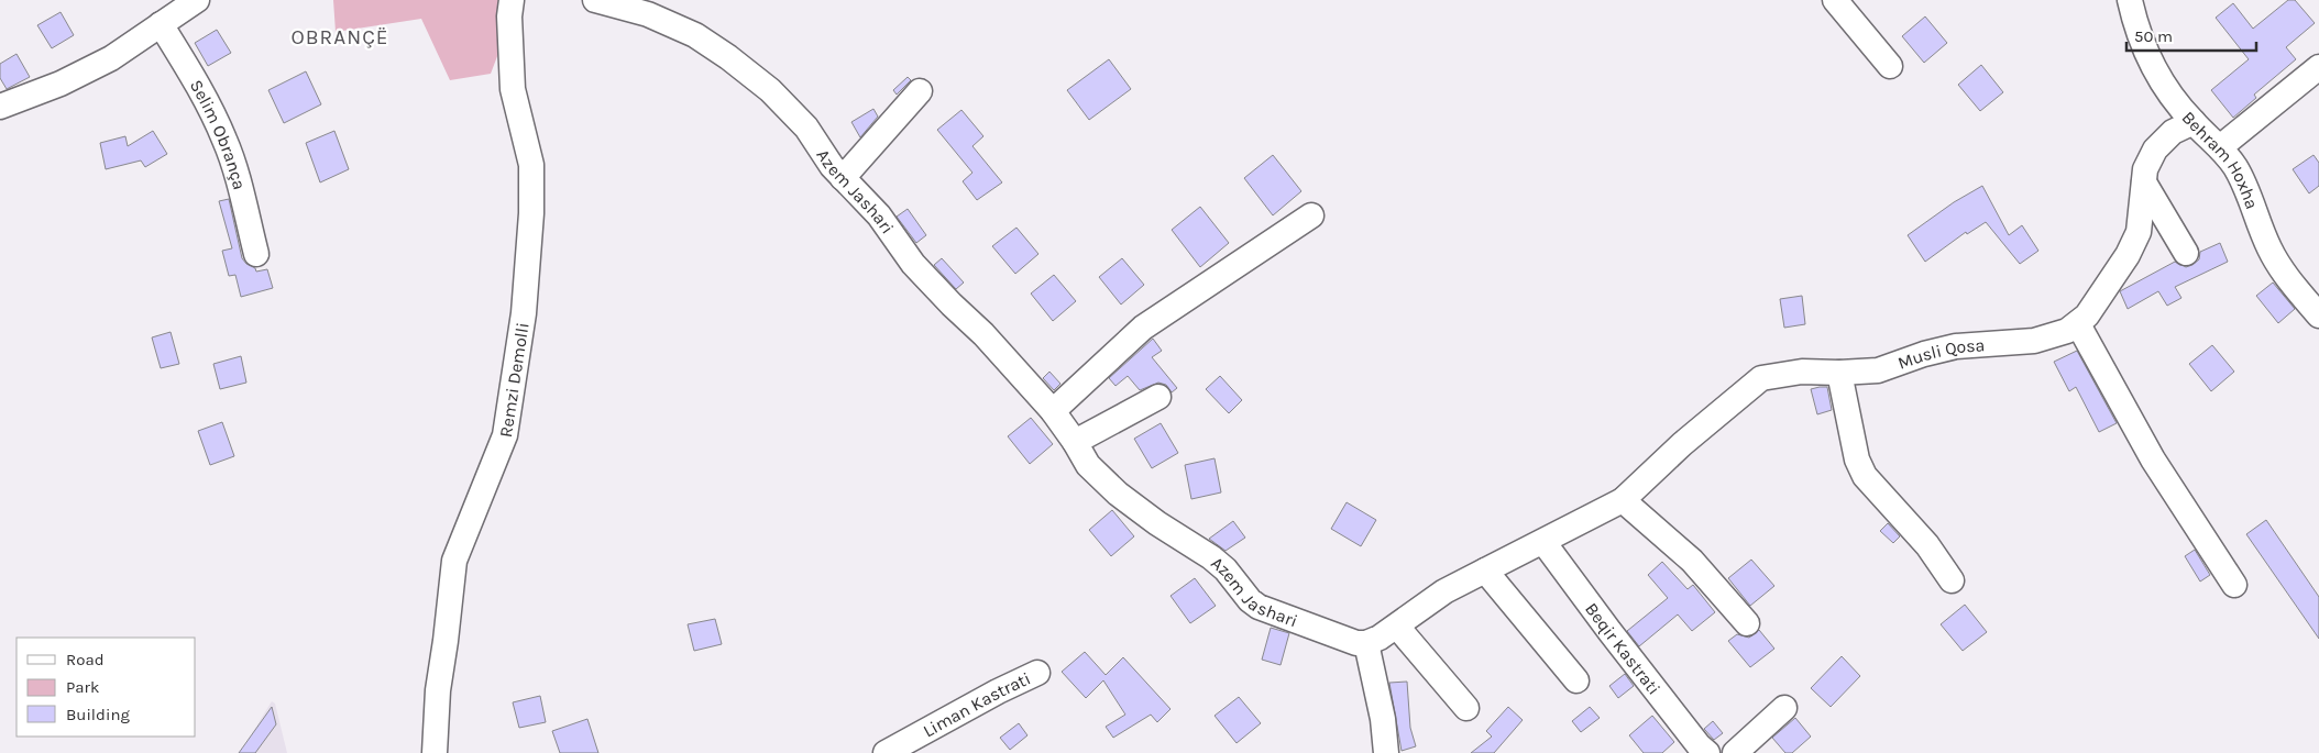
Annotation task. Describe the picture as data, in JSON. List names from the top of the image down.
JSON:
{
  "streets": {
    "street": [
      "Selim Obrança",
      "Behram Hoxha",
      "Azem Jashari",
      "Musli Qosa",
      "Remzi Demolli",
      "Beqir Kastrati",
      "Liman Kastrati"
    ]
  },
  "crossings": [
    ["Behram Hoxha", "Musli Qosa"]
  ],
  "districts": ["OBRANÇË"],
  "legend": ["Road", "Park", "Building"],
  "scale_bar": "50 m"
}
